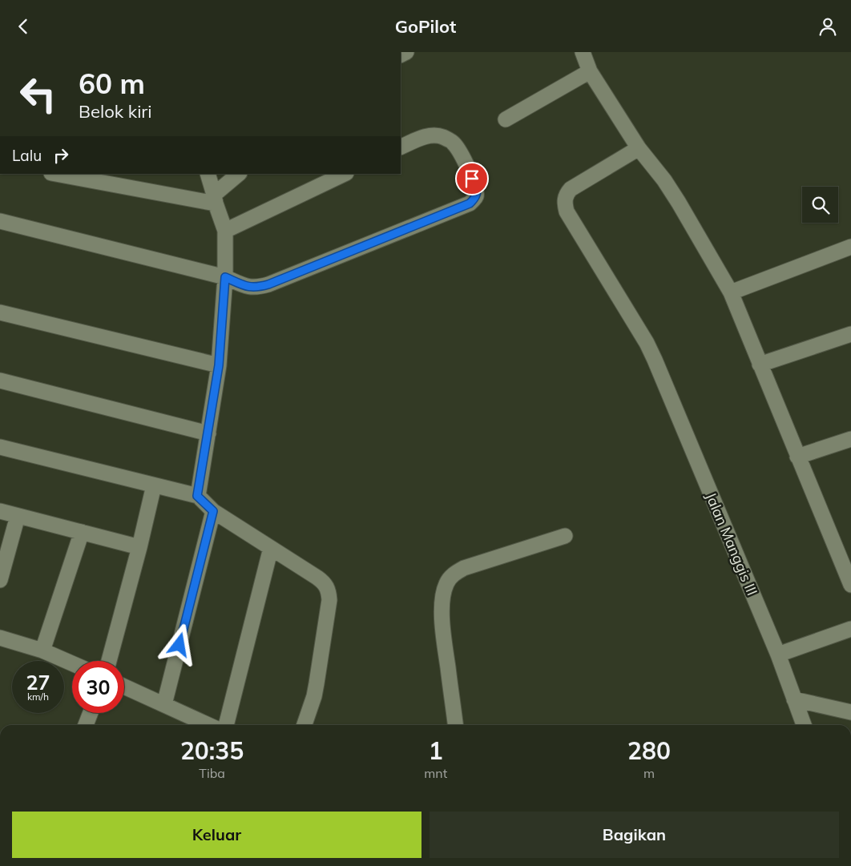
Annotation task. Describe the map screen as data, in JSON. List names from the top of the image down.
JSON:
{
  "streets": {
    "street": ["Jalan Manggis III"]
  },
  "page": {
    "header": "GoPilot",
    "turn": ["60 m", "Belok kiri"],
    "then": "Lalu",
    "speed": "27 km/h",
    "limit": "30",
    "eta": [
      "20:35",
      "Tiba",
      "1",
      "mnt",
      "280",
      "m"
    ],
    "buttons": ["Keluar", "Bagikan"]
  }
}
